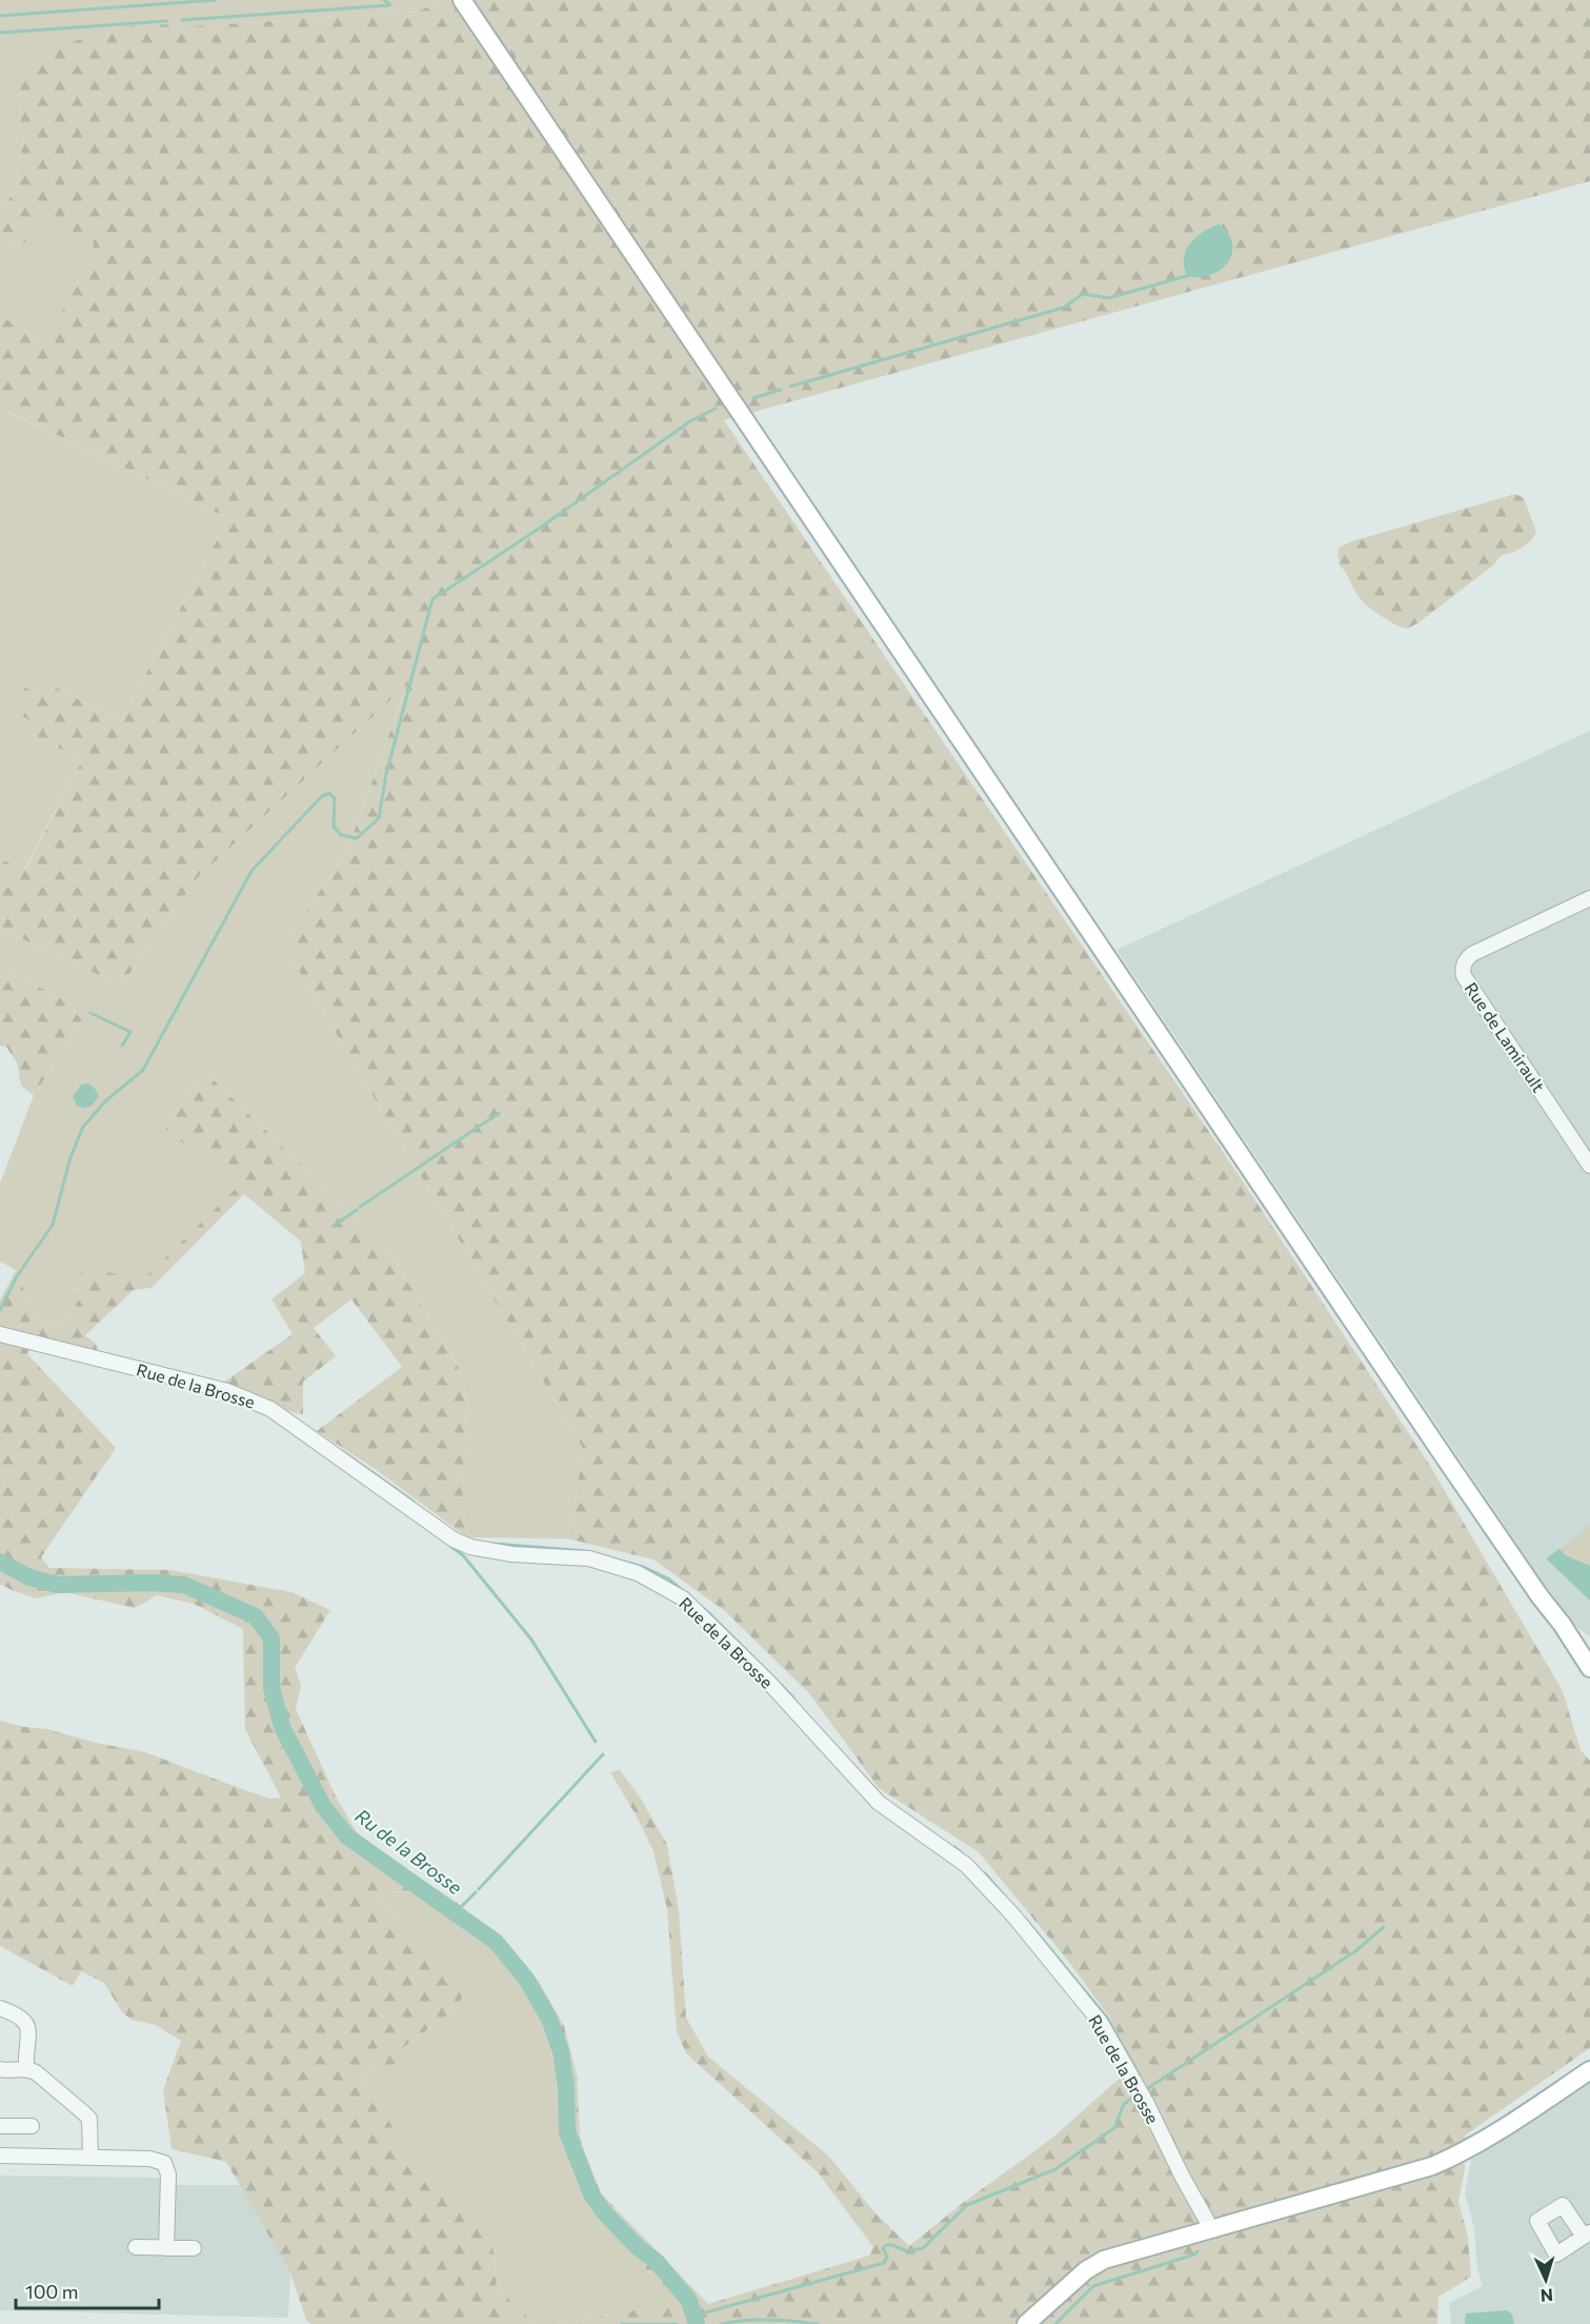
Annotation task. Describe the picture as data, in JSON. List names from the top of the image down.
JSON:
{
  "streets": {
    "street": ["Rue de Lamirault", "Rue de la Brosse"]
  },
  "water": ["Ru de la Brosse"],
  "scale_bar": "100 m",
  "north": "bottom"
}
